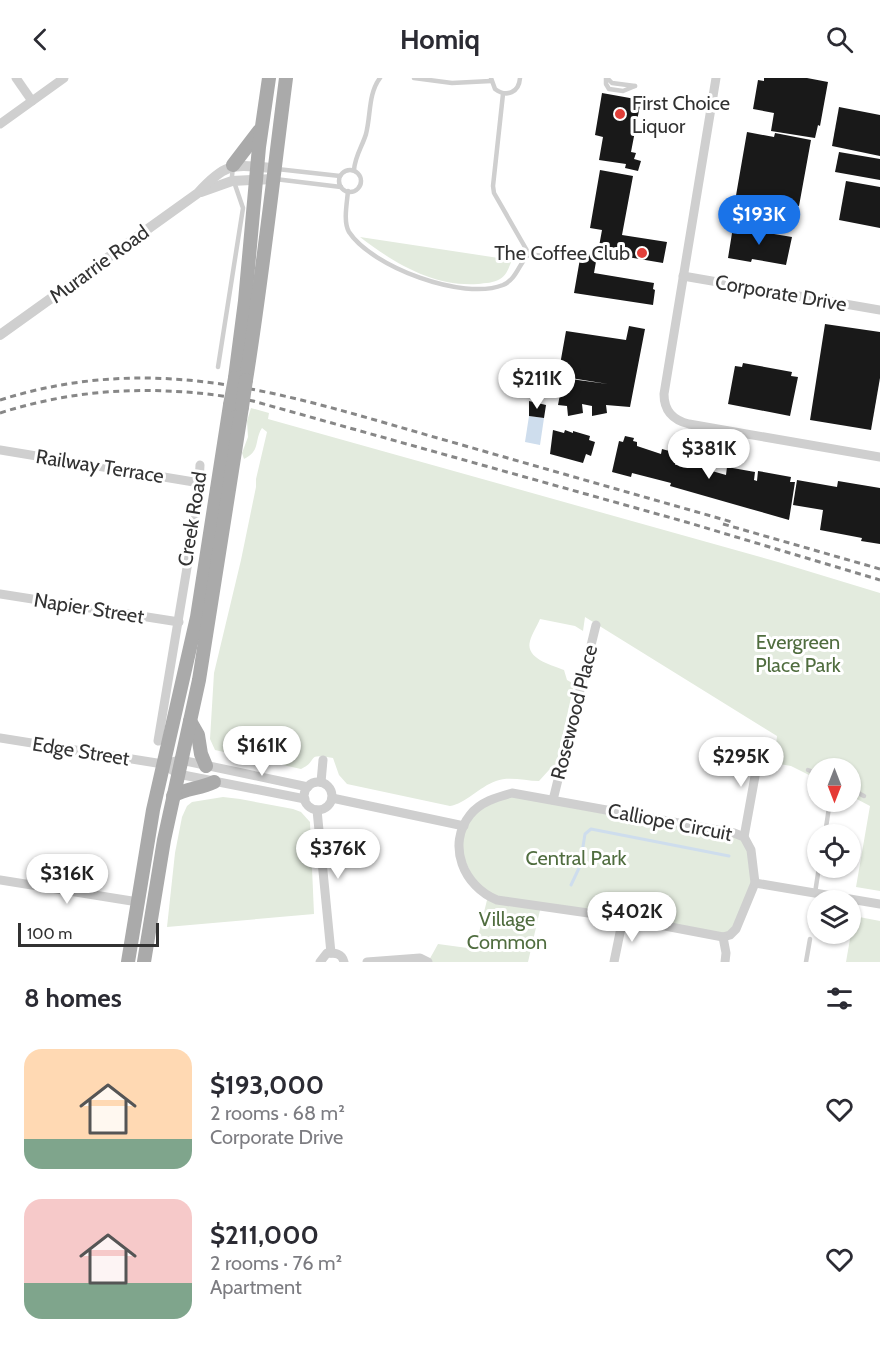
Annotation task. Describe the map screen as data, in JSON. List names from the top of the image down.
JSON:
{
  "streets": {
    "main road": ["Creek Road"],
    "street": [
      "Murarrie Road",
      "Corporate Drive",
      "Railway Terrace",
      "Napier Street",
      "Rosewood Place",
      "Edge Street",
      "Calliope Circuit"
    ]
  },
  "crossings": [
    ["Murarrie Road", "Creek Road"],
    ["Railway Terrace", "Creek Road"],
    ["Creek Road", "Napier Street"],
    ["Creek Road", "Edge Street"],
    ["Rosewood Place", "Calliope Circuit"]
  ],
  "parks": ["Evergreen Place Park", "Central Park", "Village Common"],
  "places": ["First Choice Liquor", "The Coffee Club"],
  "scale_bar": "100 m",
  "north": "bottom",
  "page": {
    "header": "Homiq",
    "price": [
      "$193K",
      "$211K",
      "$381K",
      "$161K",
      "$295K",
      "$376K",
      "$316K",
      "$402K"
    ],
    "scale": "100 m",
    "heading": "8 homes",
    "list": [
      {
        "name": "$193,000",
        "note": "2 rooms · 68 m² · Corporate Drive"
      },
      {
        "name": "$211,000",
        "note": "2 rooms · 76 m² · Apartment"
      }
    ]
  }
}
